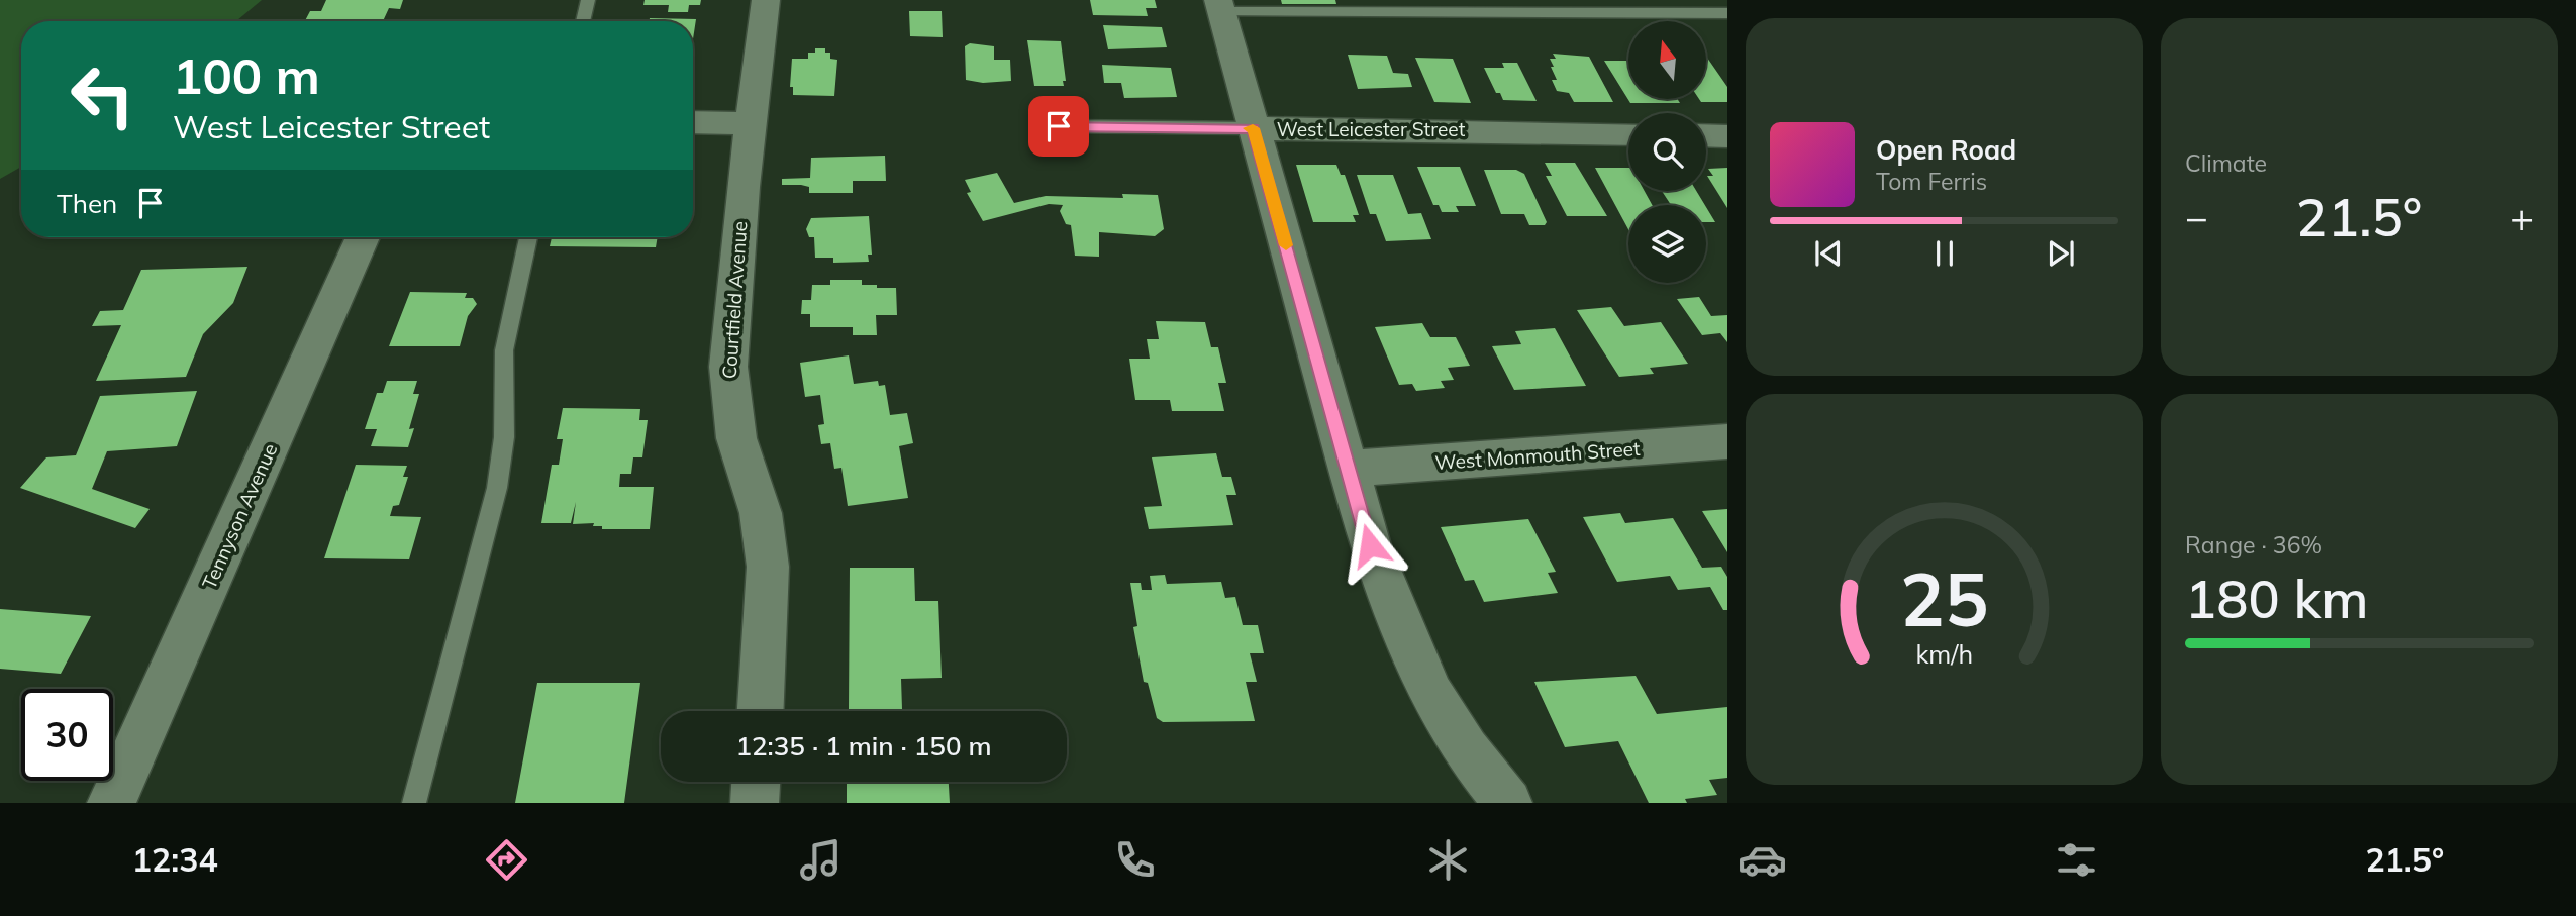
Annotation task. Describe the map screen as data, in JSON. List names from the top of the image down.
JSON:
{
  "streets": {
    "street": [
      "West Leicester Street",
      "Courtfield Avenue",
      "West Monmouth Street",
      "Tennyson Avenue"
    ]
  },
  "north": "top",
  "page": {
    "tile": [
      "Climate",
      ["Range · 36%", "180 km"]
    ],
    "turn": ["100 m", "West Leicester Street"],
    "song": ["Open Road", "Tom Ferris"],
    "then": "Then",
    "heat": ["−", "21.5°", "+"],
    "limit": "30",
    "trip": "12:35 · 1 min · 150 m",
    "tabs": ["12:34", "21.5°"],
    "gauge": ["25", "km/h"]
  }
}
